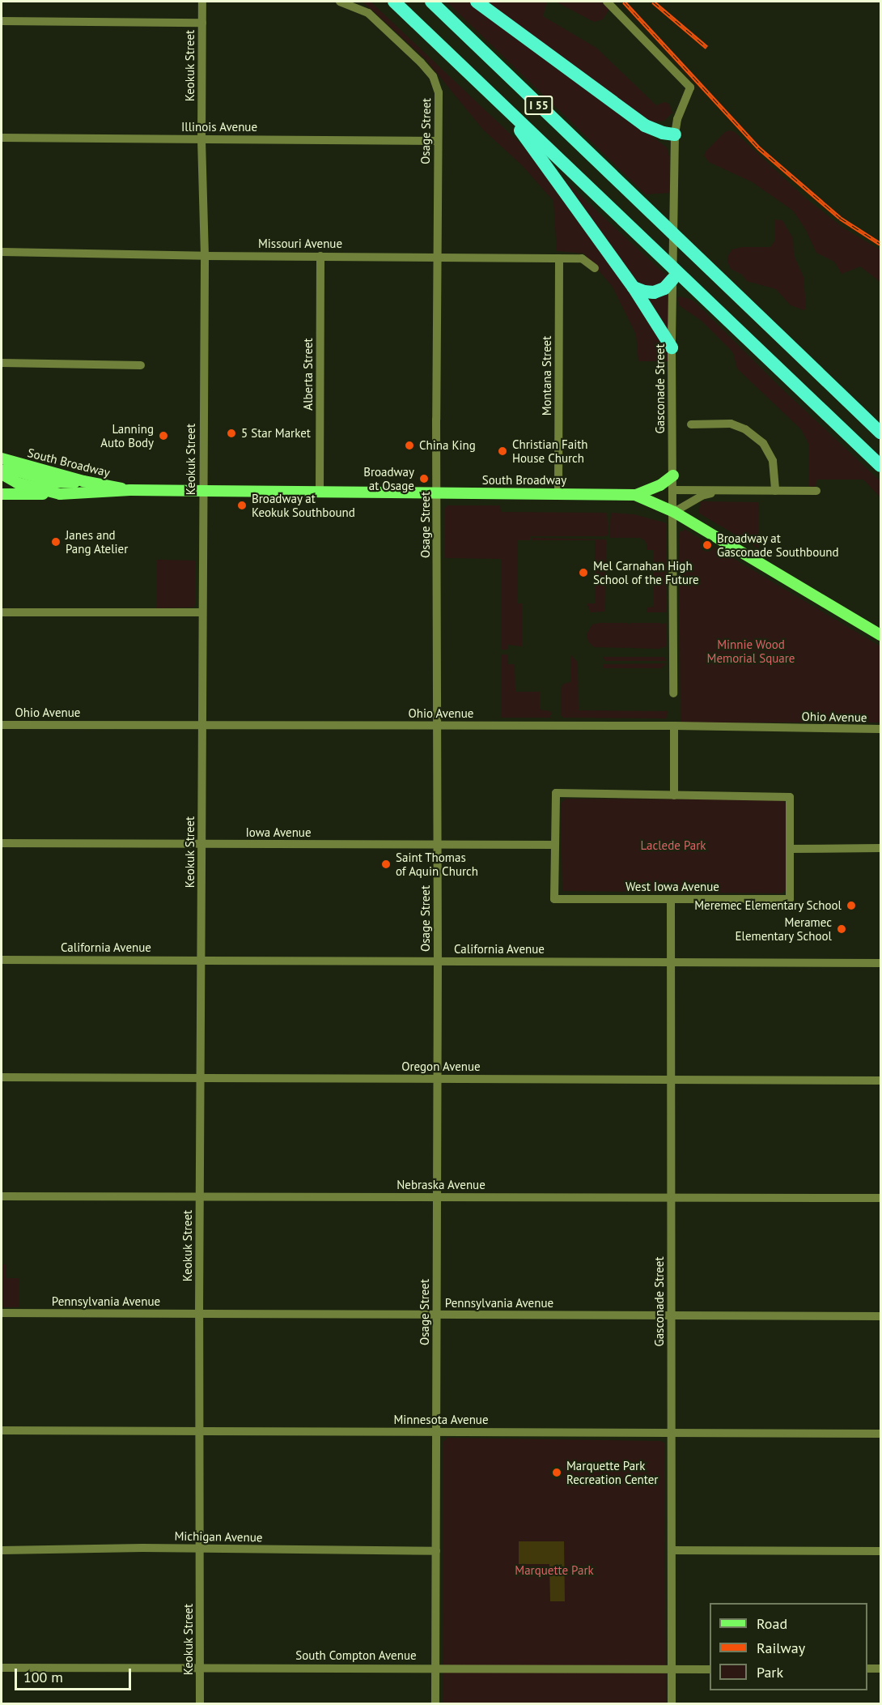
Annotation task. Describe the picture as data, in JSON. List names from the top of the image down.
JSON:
{
  "streets": {
    "highway": ["I 55"],
    "main road": ["South Broadway"],
    "street": [
      "Keokuk Street",
      "Illinois Avenue",
      "Osage Street",
      "Missouri Avenue",
      "Alberta Street",
      "Montana Street",
      "Gasconade Street",
      "Ohio Avenue",
      "Iowa Avenue",
      "West Iowa Avenue",
      "California Avenue",
      "Oregon Avenue",
      "Nebraska Avenue",
      "Pennsylvania Avenue",
      "Minnesota Avenue",
      "Michigan Avenue",
      "South Compton Avenue"
    ]
  },
  "crossings": [
    ["Keokuk Street", "Illinois Avenue"],
    ["Keokuk Street", "Missouri Avenue"],
    ["Keokuk Street", "South Broadway"],
    ["Keokuk Street", "Ohio Avenue"],
    ["Keokuk Street", "Iowa Avenue"],
    ["Keokuk Street", "California Avenue"],
    ["Keokuk Street", "Oregon Avenue"],
    ["Keokuk Street", "Nebraska Avenue"],
    ["Keokuk Street", "Pennsylvania Avenue"],
    ["Keokuk Street", "Minnesota Avenue"],
    ["Keokuk Street", "Michigan Avenue"],
    ["Keokuk Street", "South Compton Avenue"],
    ["Illinois Avenue", "Osage Street"],
    ["Osage Street", "Missouri Avenue"],
    ["Osage Street", "South Broadway"],
    ["Osage Street", "Ohio Avenue"],
    ["Osage Street", "Iowa Avenue"],
    ["Osage Street", "California Avenue"],
    ["Osage Street", "Oregon Avenue"],
    ["Osage Street", "Nebraska Avenue"],
    ["Osage Street", "Pennsylvania Avenue"],
    ["Osage Street", "Minnesota Avenue"],
    ["Osage Street", "Michigan Avenue"],
    ["Osage Street", "South Compton Avenue"],
    ["Missouri Avenue", "Alberta Street"],
    ["Missouri Avenue", "Montana Street"],
    ["Alberta Street", "South Broadway"],
    ["Montana Street", "South Broadway"],
    ["Gasconade Street", "South Broadway"],
    ["Gasconade Street", "West Iowa Avenue"],
    ["Gasconade Street", "California Avenue"],
    ["Gasconade Street", "Oregon Avenue"],
    ["Gasconade Street", "Nebraska Avenue"],
    ["Gasconade Street", "Pennsylvania Avenue"],
    ["Gasconade Street", "Minnesota Avenue"],
    ["Gasconade Street", "South Compton Avenue"],
    ["Iowa Avenue", "West Iowa Avenue"]
  ],
  "parks": ["Minnie Wood Memorial Square", "Laclede Park", "Marquette Park"],
  "places": [
    "5 Star Market",
    "Lanning Auto Body",
    "China King",
    "Christian Faith House Church",
    "Broadway at Osage",
    "Broadway at Keokuk Southbound",
    "Janes and Pang Atelier",
    "Broadway at Gasconade Southbound",
    "Mel Carnahan High School of the Future",
    "Saint Thomas of Aquin Church",
    "Meremec Elementary School",
    "Meramec Elementary School",
    "Marquette Park Recreation Center"
  ],
  "legend": ["Road", "Railway", "Park"],
  "scale_bar": "100 m"
}
